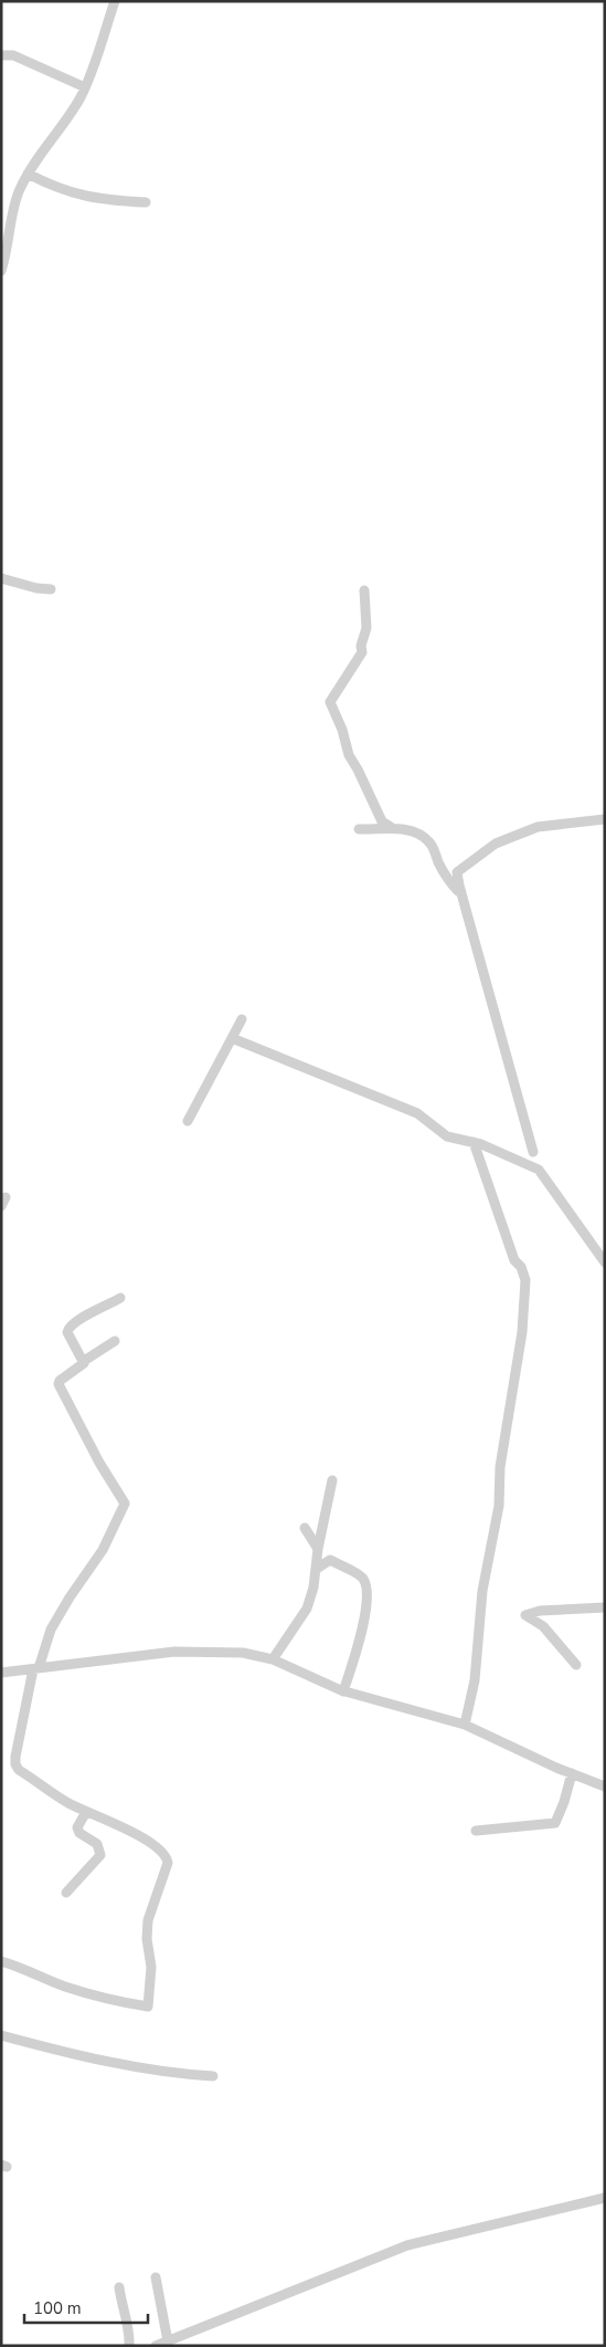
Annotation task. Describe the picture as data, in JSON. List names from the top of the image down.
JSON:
{
  "scale_bar": "100 m"
}
